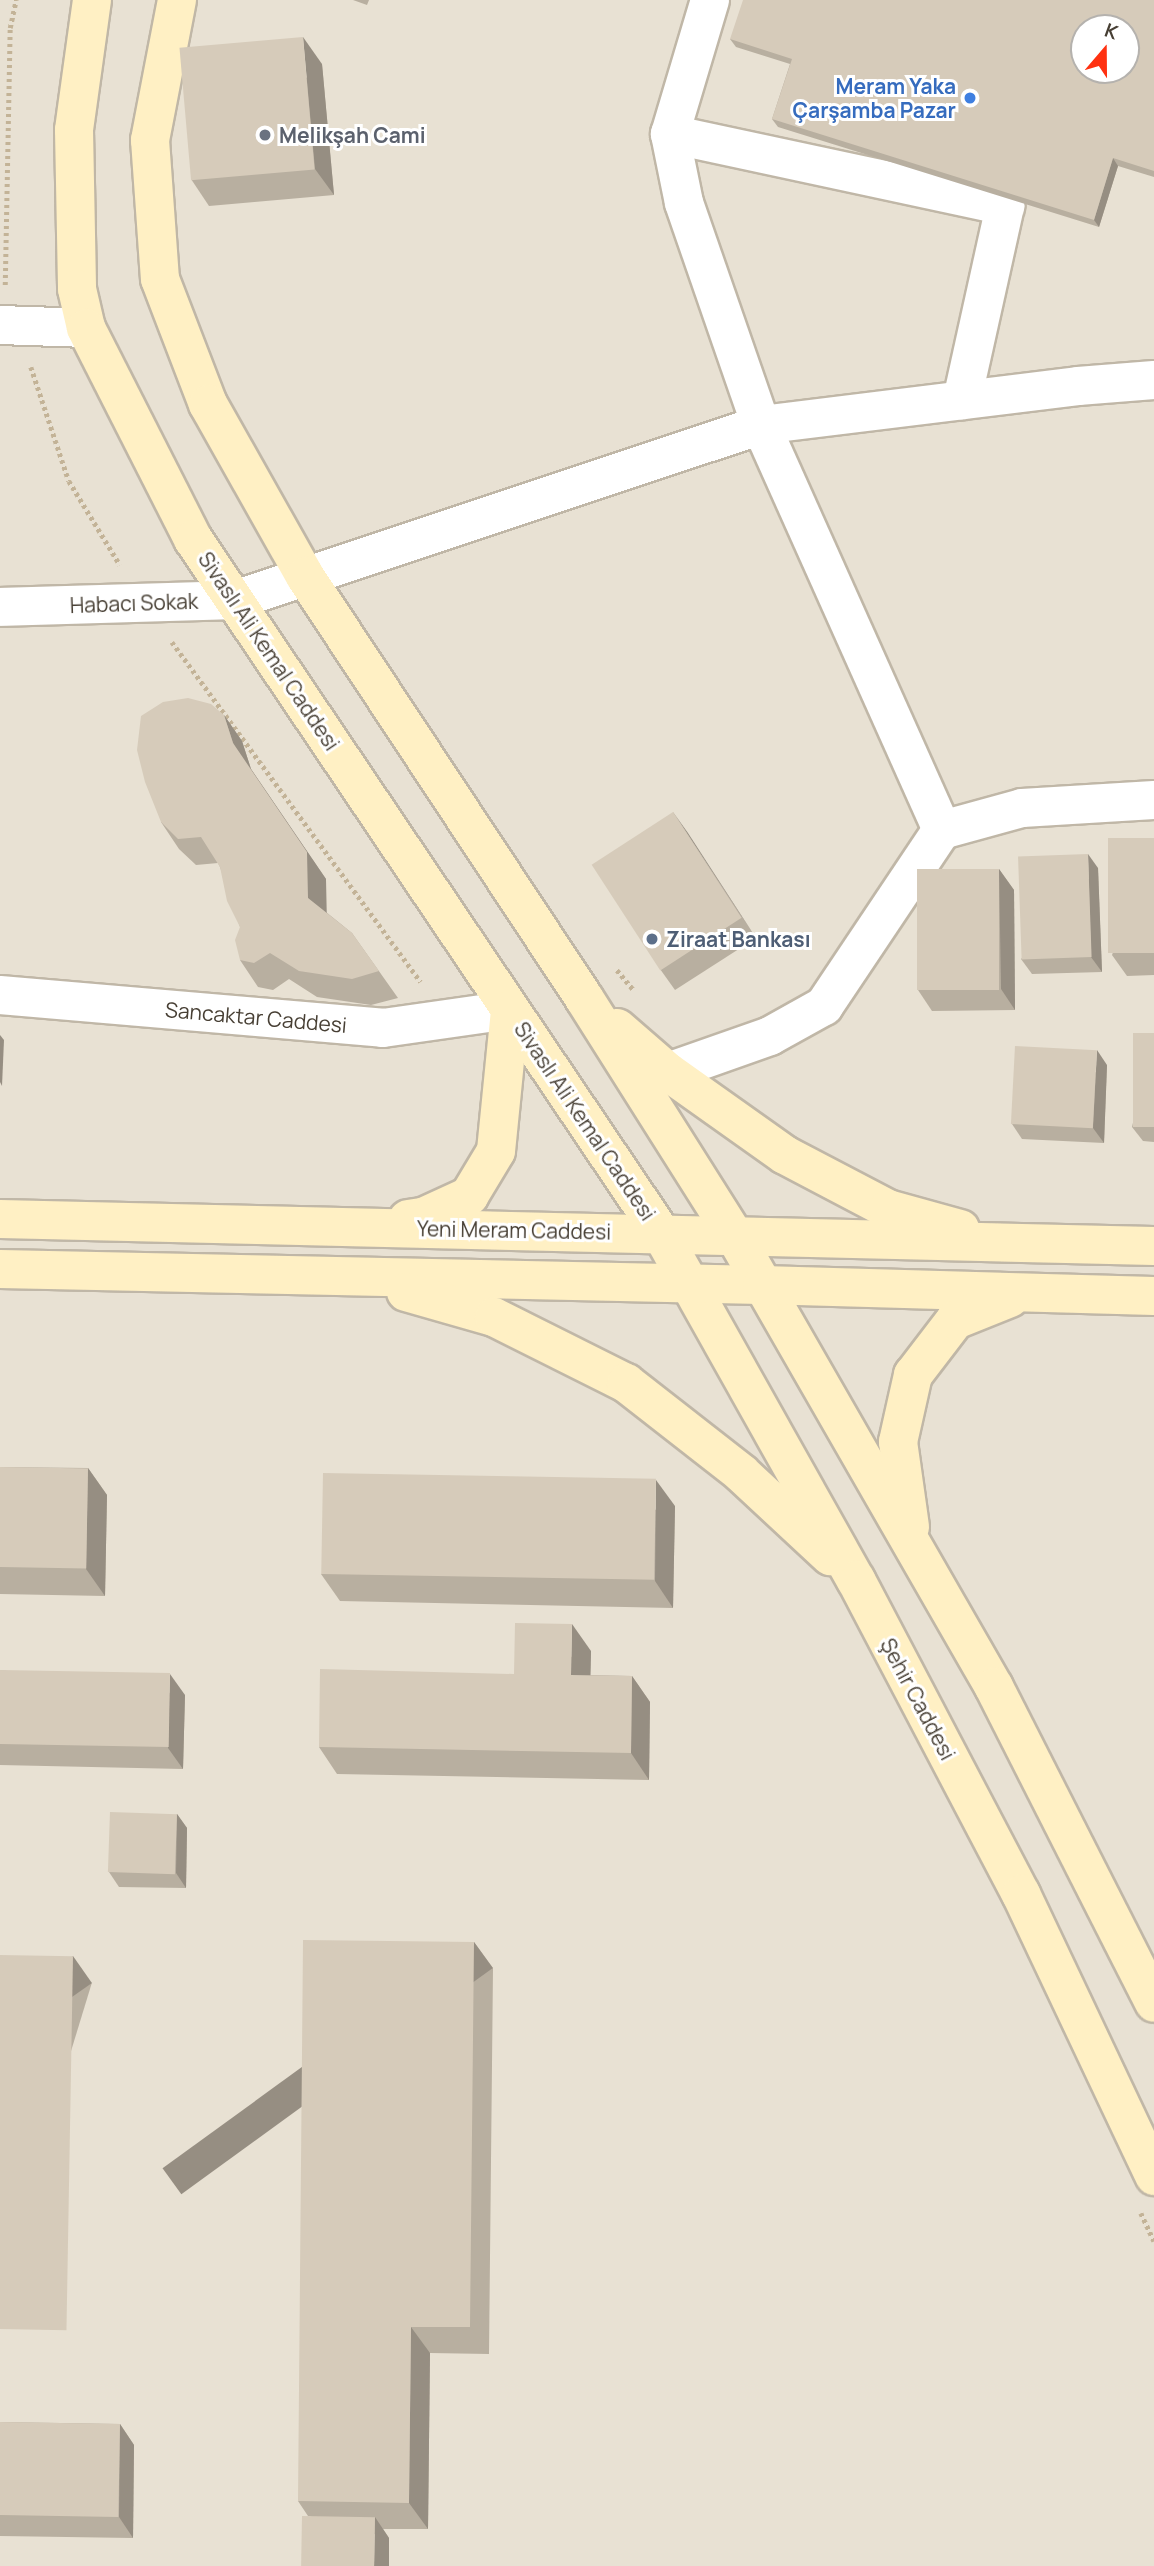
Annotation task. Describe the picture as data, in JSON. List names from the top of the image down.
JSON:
{
  "streets": {
    "main road": ["Sivaslı Ali Kemal Caddesi", "Yeni Meram Caddesi", "Şehir Caddesi"],
    "street": ["Habacı Sokak", "Sancaktar Caddesi"]
  },
  "crossings": [
    ["Habacı Sokak", "Sivaslı Ali Kemal Caddesi"],
    ["Sivaslı Ali Kemal Caddesi", "Sancaktar Caddesi"],
    ["Sivaslı Ali Kemal Caddesi", "Yeni Meram Caddesi"],
    ["Sivaslı Ali Kemal Caddesi", "Şehir Caddesi"],
    ["Yeni Meram Caddesi", "Şehir Caddesi"]
  ],
  "places": ["Meram Yaka Çarşamba Pazar", "Melikşah Cami", "Ziraat Bankası"],
  "north": "top"
}
